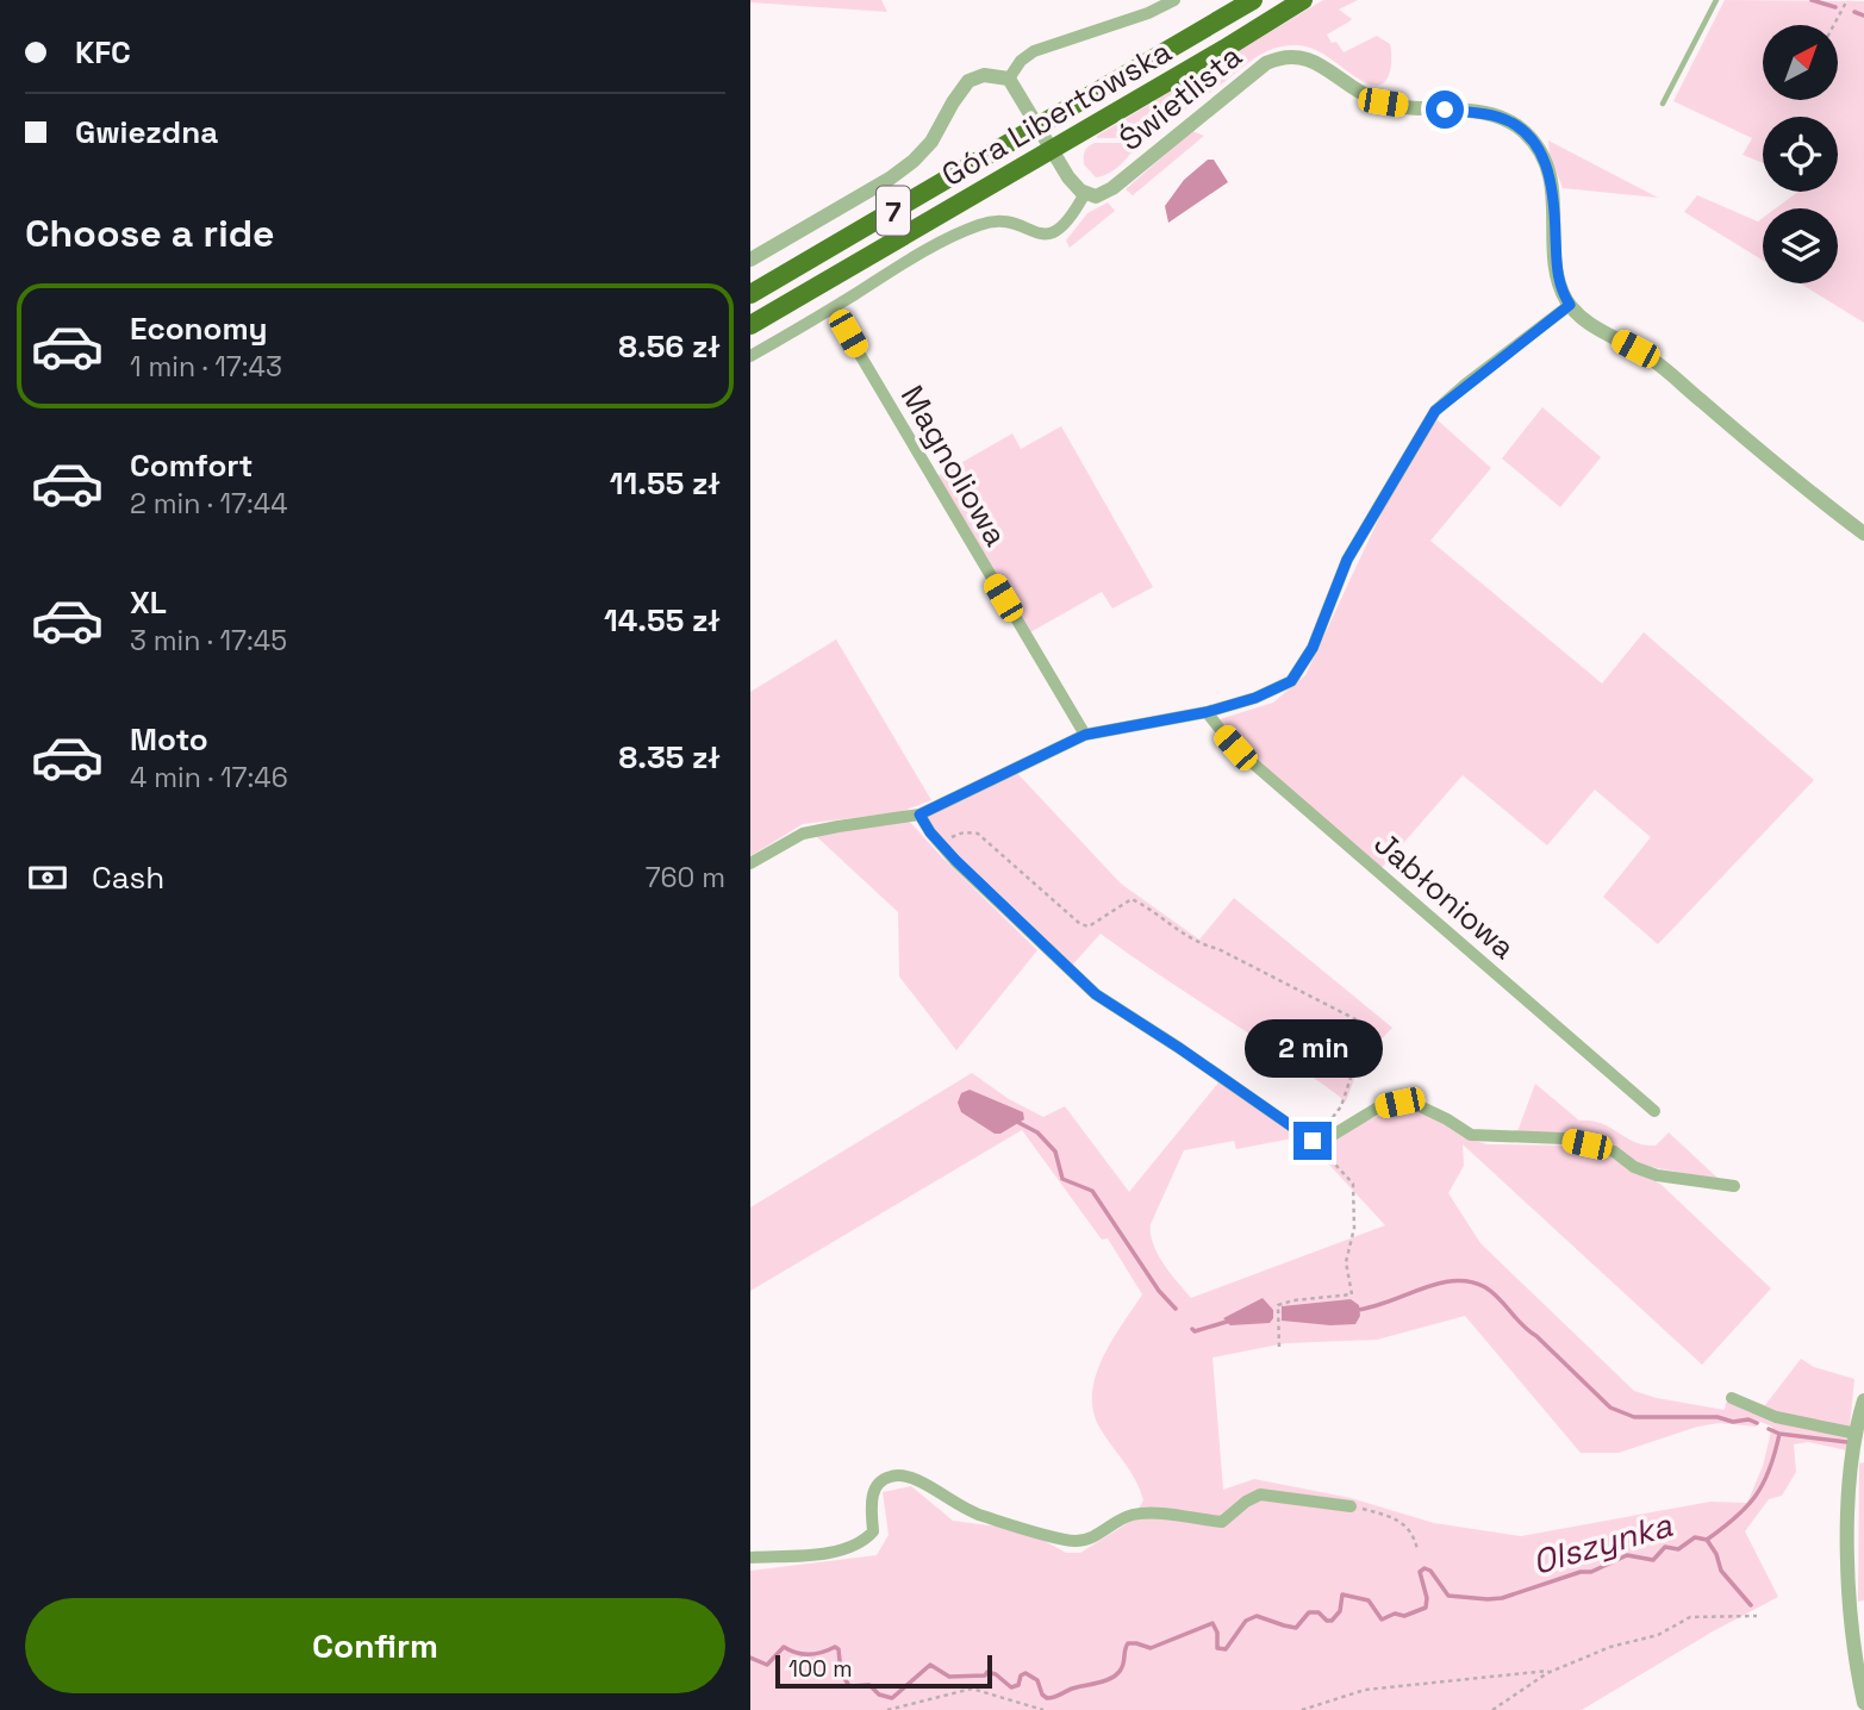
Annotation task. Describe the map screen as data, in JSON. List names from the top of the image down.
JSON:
{
  "streets": {
    "highway": ["Góra Libertowska", "7"],
    "street": ["Świetlista", "Magnoliowa", "Jabłoniowa"]
  },
  "crossings": [
    ["Świetlista", "Góra Libertowska"],
    ["Góra Libertowska", "Magnoliowa"]
  ],
  "water": ["Olszynka"],
  "scale_bar": "100 m",
  "north": "top right",
  "page": {
    "banner": ["KFC", "Gwiezdna"],
    "heading": "Choose a ride",
    "list": [
      {
        "name": "Economy",
        "note": "1 min · 17:43",
        "value": "8.56 zł"
      },
      {
        "name": "Comfort",
        "note": "2 min · 17:44",
        "value": "11.55 zł"
      },
      {
        "name": "XL",
        "note": "3 min · 17:45",
        "value": "14.55 zł"
      },
      {
        "name": "Moto",
        "note": "4 min · 17:46",
        "value": "8.35 zł"
      }
    ],
    "pay": ["Cash", "760 m"],
    "bubble": "2 min",
    "buttons": "Confirm",
    "scale": "100 m"
  }
}
